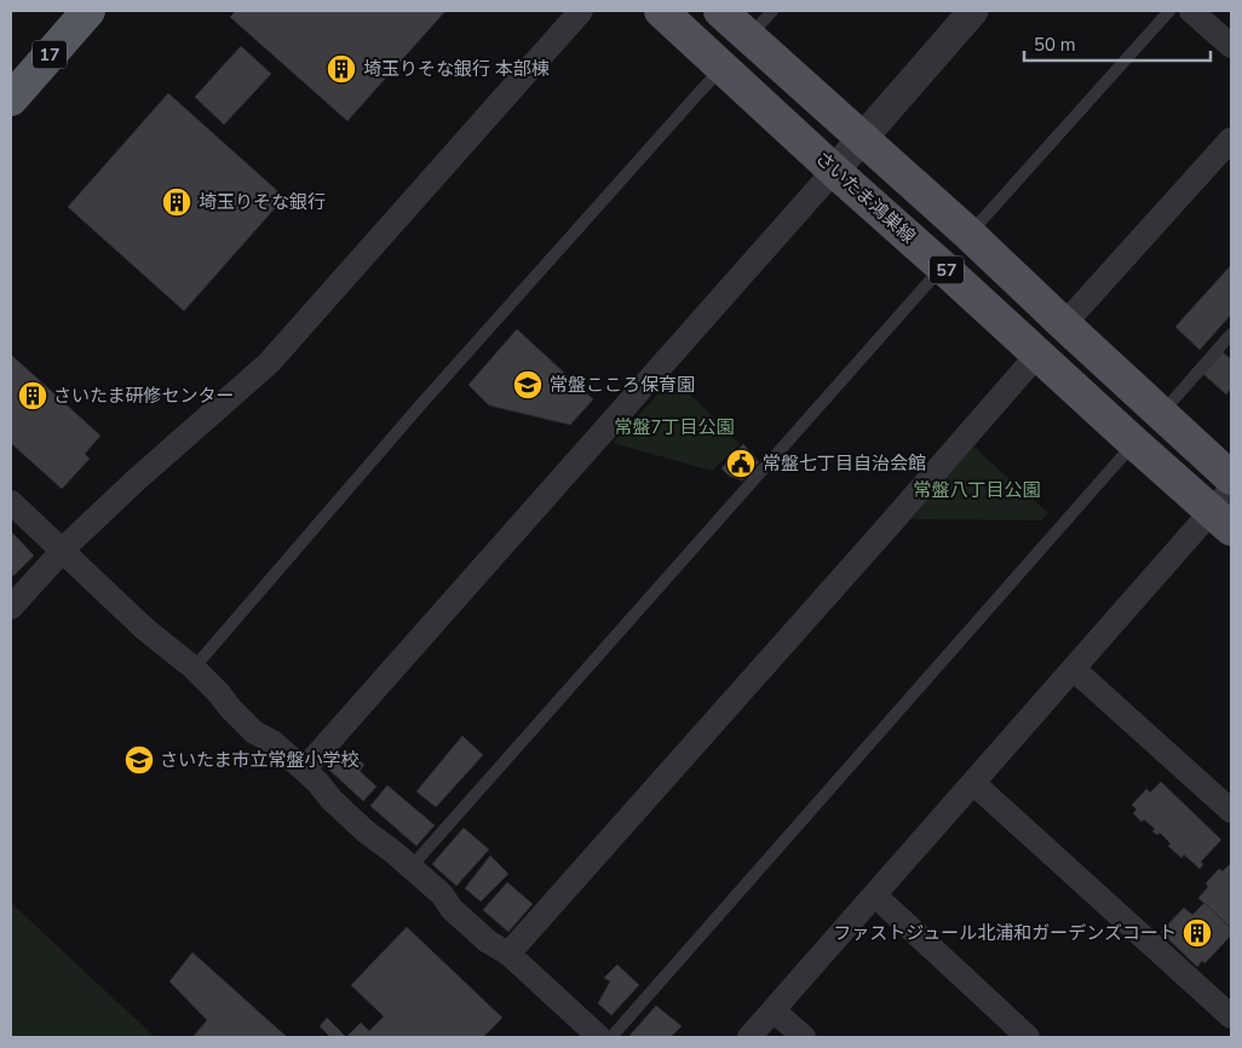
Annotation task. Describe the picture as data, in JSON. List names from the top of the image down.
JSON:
{
  "streets": {
    "highway": ["17"],
    "main road": ["さいたま鴻巣線", "57"]
  },
  "parks": ["常盤7丁目公園", "常盤八丁目公園"],
  "places": {
    "building": [
      "埼玉りそな銀行 本部棟",
      "埼玉りそな銀行",
      "さいたま研修センター",
      "ファストジュール北浦和ガーデンズコート"
    ],
    "school or university": ["常盤こころ保育園", "さいたま市立常盤小学校"],
    "public building": ["常盤七丁目自治会館"]
  },
  "scale_bar": "50 m"
}
